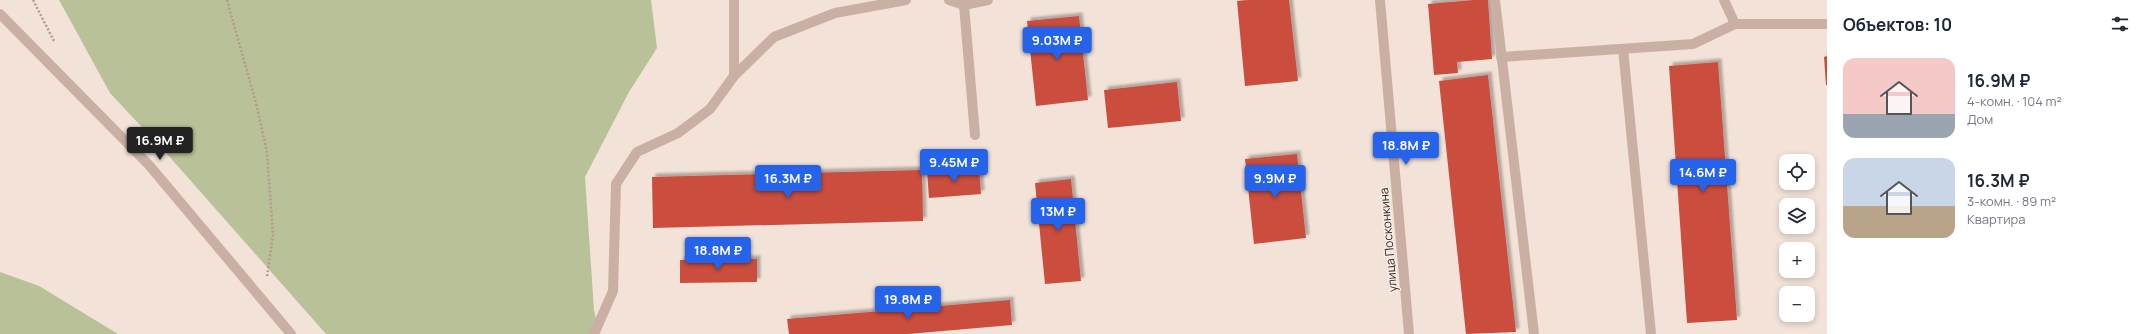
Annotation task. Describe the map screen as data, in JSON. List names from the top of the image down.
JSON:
{
  "streets": {
    "street": ["улица Посконкина"]
  },
  "page": {
    "heading": "Объектов: 10",
    "price": [
      "9.03M ₽",
      "16.9M ₽",
      "18.8M ₽",
      "9.45M ₽",
      "14.6M ₽",
      "16.3M ₽",
      "9.9M ₽",
      "13M ₽",
      "18.8M ₽",
      "19.8M ₽"
    ],
    "list": [
      {
        "name": "16.9M ₽",
        "note": "4-комн. · 104 m² · Дом"
      },
      {
        "name": "16.3M ₽",
        "note": "3-комн. · 89 m² · Квартира"
      }
    ],
    "map_buttons": ["+", "−"]
  }
}
